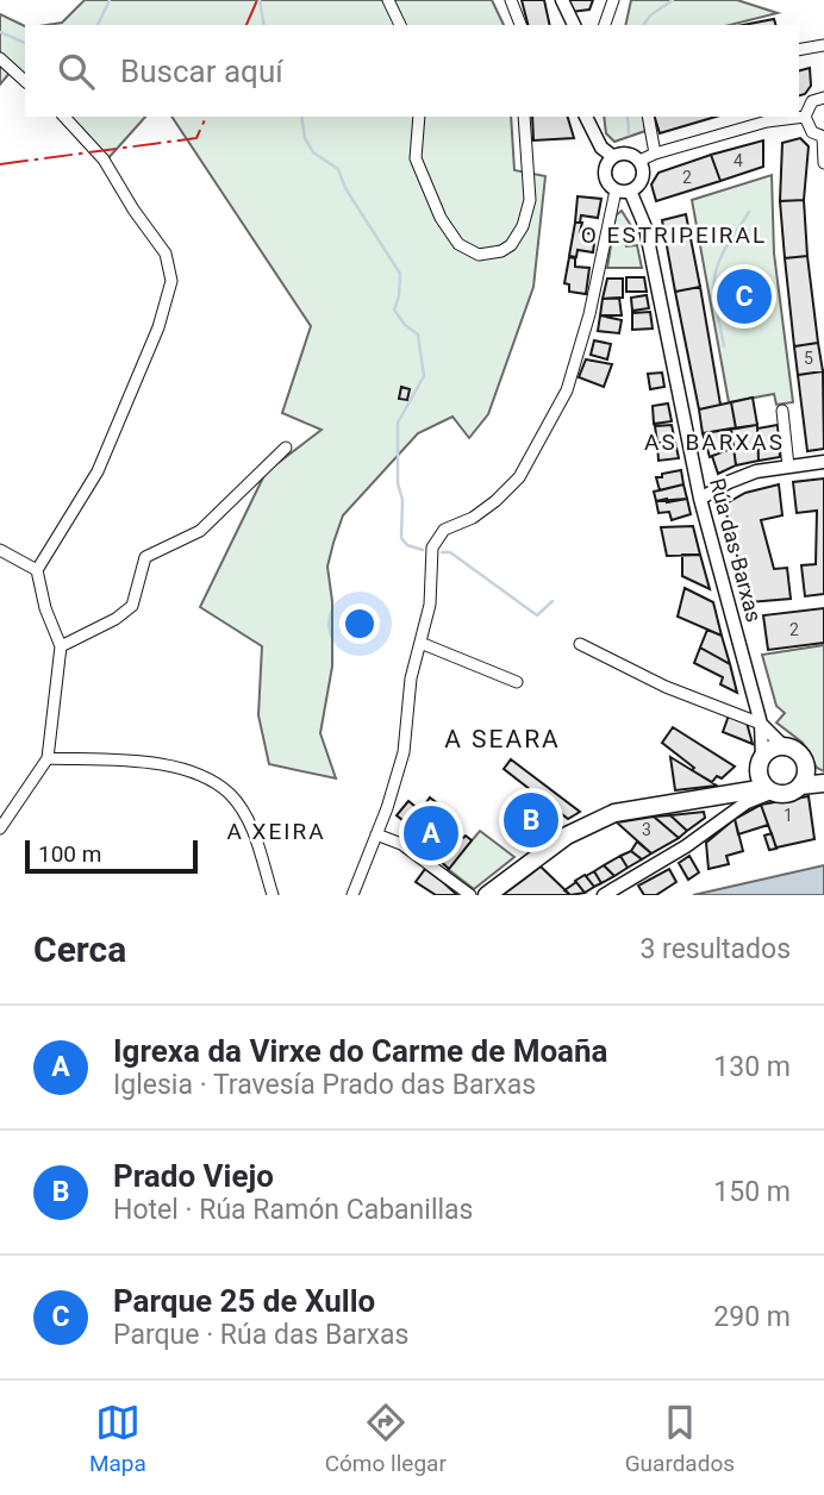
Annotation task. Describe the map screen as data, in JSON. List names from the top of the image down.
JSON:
{
  "streets": {
    "street": ["Rúa das Barxas"]
  },
  "districts": [
    "O ESTRIPEIRAL",
    "AS BARXAS",
    "A SEARA",
    "A XEIRA"
  ],
  "house_numbers": [
    "4",
    "2",
    "5",
    "2",
    "1",
    "3"
  ],
  "scale_bar": "100 m",
  "page": {
    "search": "Buscar aquí",
    "pins": ["C", "B", "A"],
    "scale": "100 m",
    "heading": ["Cerca", "3 resultados"],
    "list": [
      {
        "mark": "A",
        "name": "Igrexa da Virxe do Carme de Moaña",
        "note": "Iglesia · Travesía Prado das Barxas",
        "value": "130 m"
      },
      {
        "mark": "B",
        "name": "Prado Viejo",
        "note": "Hotel · Rúa Ramón Cabanillas",
        "value": "150 m"
      },
      {
        "mark": "C",
        "name": "Parque 25 de Xullo",
        "note": "Parque · Rúa das Barxas",
        "value": "290 m"
      }
    ],
    "nav": ["Mapa", "Cómo llegar", "Guardados"]
  }
}
